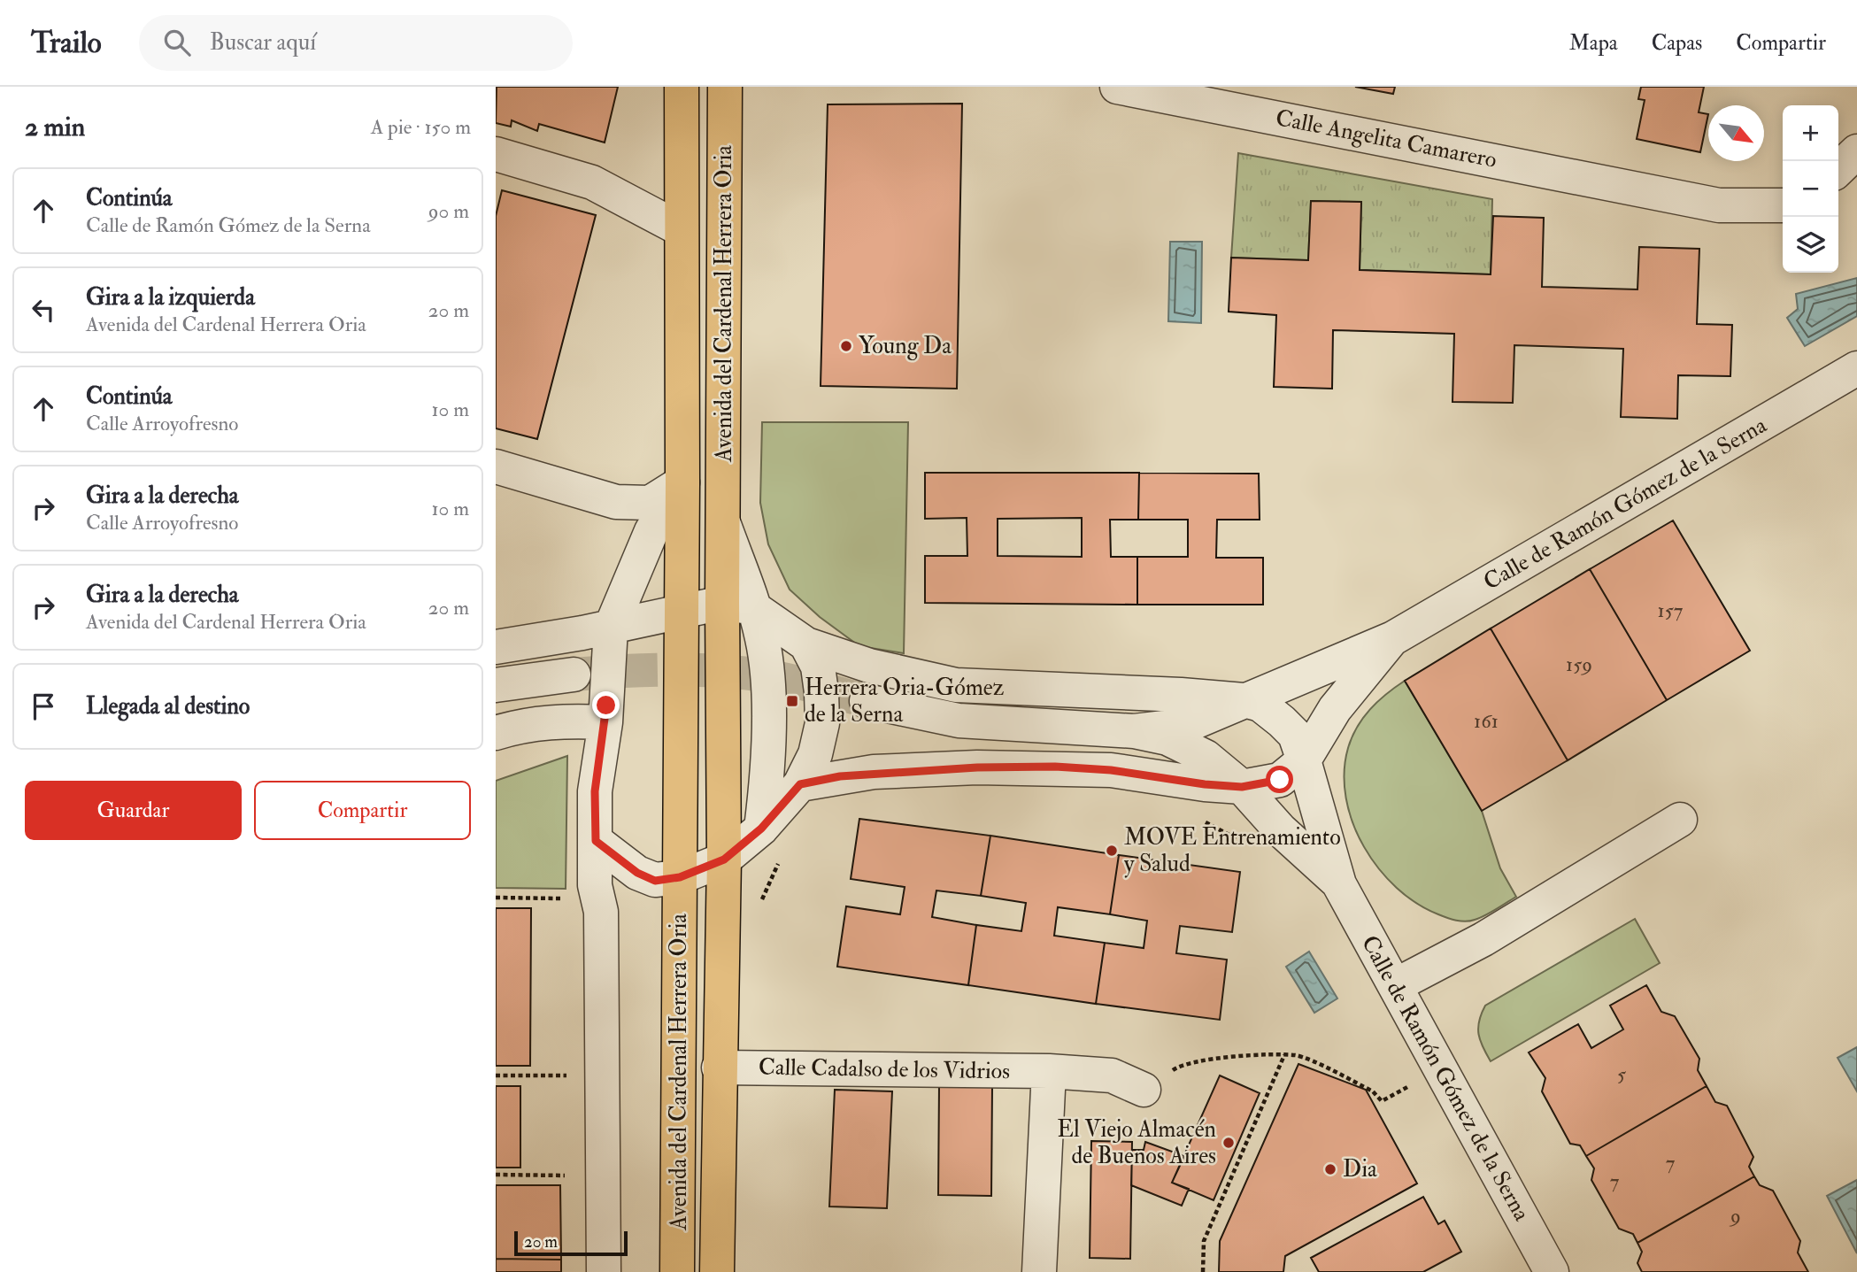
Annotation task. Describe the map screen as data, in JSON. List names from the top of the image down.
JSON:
{
  "streets": {
    "main road": ["Avenida del Cardenal Herrera Oria"],
    "street": ["Calle Angelita Camarero", "Calle de Ramón Gómez de la Serna", "Calle Cadalso de los Vidrios"]
  },
  "crossings": [
    ["Avenida del Cardenal Herrera Oria", "Calle Cadalso de los Vidrios"]
  ],
  "places": {
    "other": [
      "Young Da",
      "MOVE Entrenamiento y Salud",
      "El Viejo Almacén de Buenos Aires",
      "Dia"
    ],
    "transit": ["Herrera Oria-Gómez de la Serna"]
  },
  "house_numbers": [
    "157",
    "159",
    "161",
    "5",
    "7",
    "7",
    "9"
  ],
  "scale_bar": "20 m",
  "north": "bottom right",
  "page": {
    "header": "Trailo",
    "search": "Buscar aquí",
    "nav": ["Mapa", "Capas", "Compartir"],
    "heading": ["2 min", "A pie · 150 m"],
    "map_buttons": ["+", "−"],
    "list": [
      ["Continúa", "Calle de Ramón Gómez de la Serna", "90 m"],
      ["Gira a la izquierda", "Avenida del Cardenal Herrera Oria", "20 m"],
      ["Continúa", "Calle Arroyofresno", "10 m"],
      ["Gira a la derecha", "Calle Arroyofresno", "10 m"],
      ["Gira a la derecha", "Avenida del Cardenal Herrera Oria", "20 m"],
      "Llegada al destino"
    ],
    "buttons": ["Guardar", "Compartir"],
    "scale": "20 m"
  }
}
